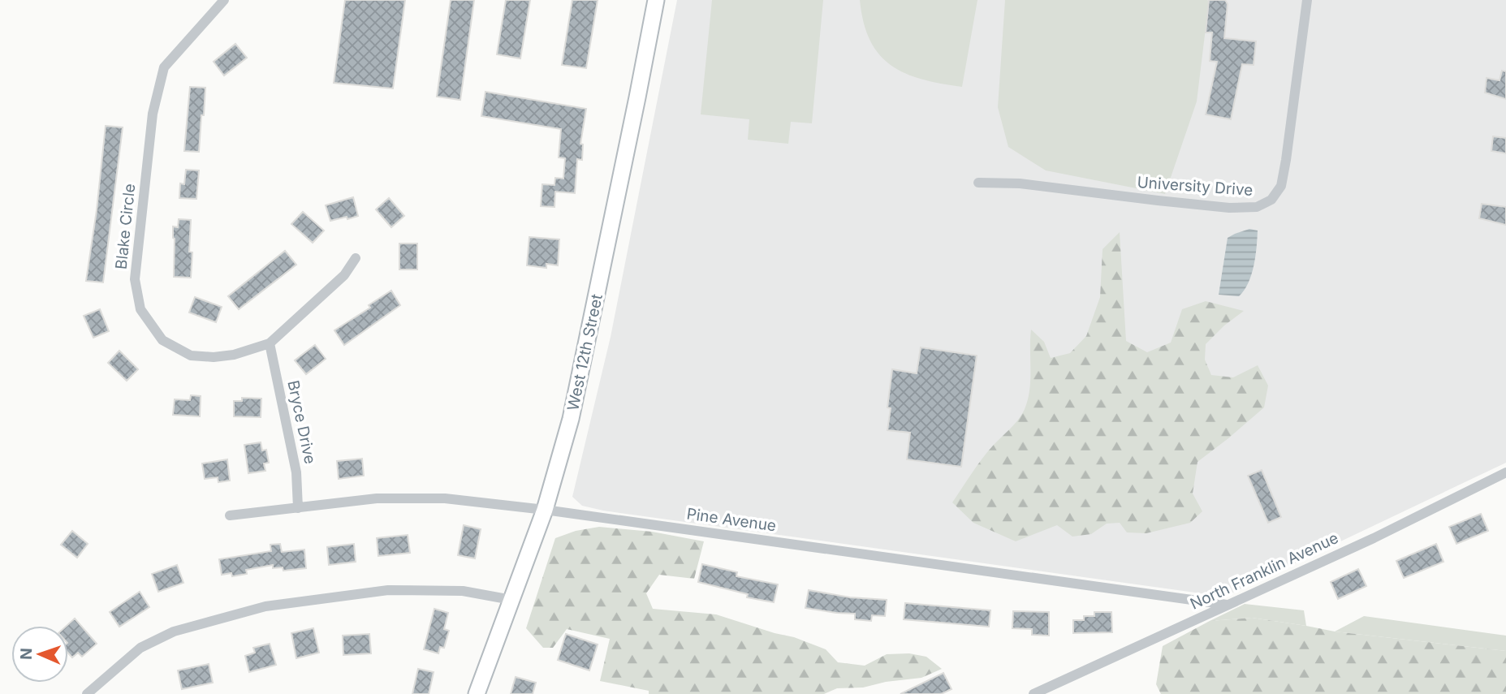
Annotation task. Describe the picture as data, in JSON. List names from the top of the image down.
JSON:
{
  "streets": {
    "main road": ["West 12th Street"],
    "street": [
      "University Drive",
      "Blake Circle",
      "Bryce Drive",
      "Pine Avenue",
      "North Franklin Avenue"
    ]
  },
  "crossings": [
    ["Blake Circle", "Bryce Drive"],
    ["West 12th Street", "Pine Avenue"],
    ["Bryce Drive", "Pine Avenue"],
    ["Pine Avenue", "North Franklin Avenue"]
  ],
  "north": "left"
}
